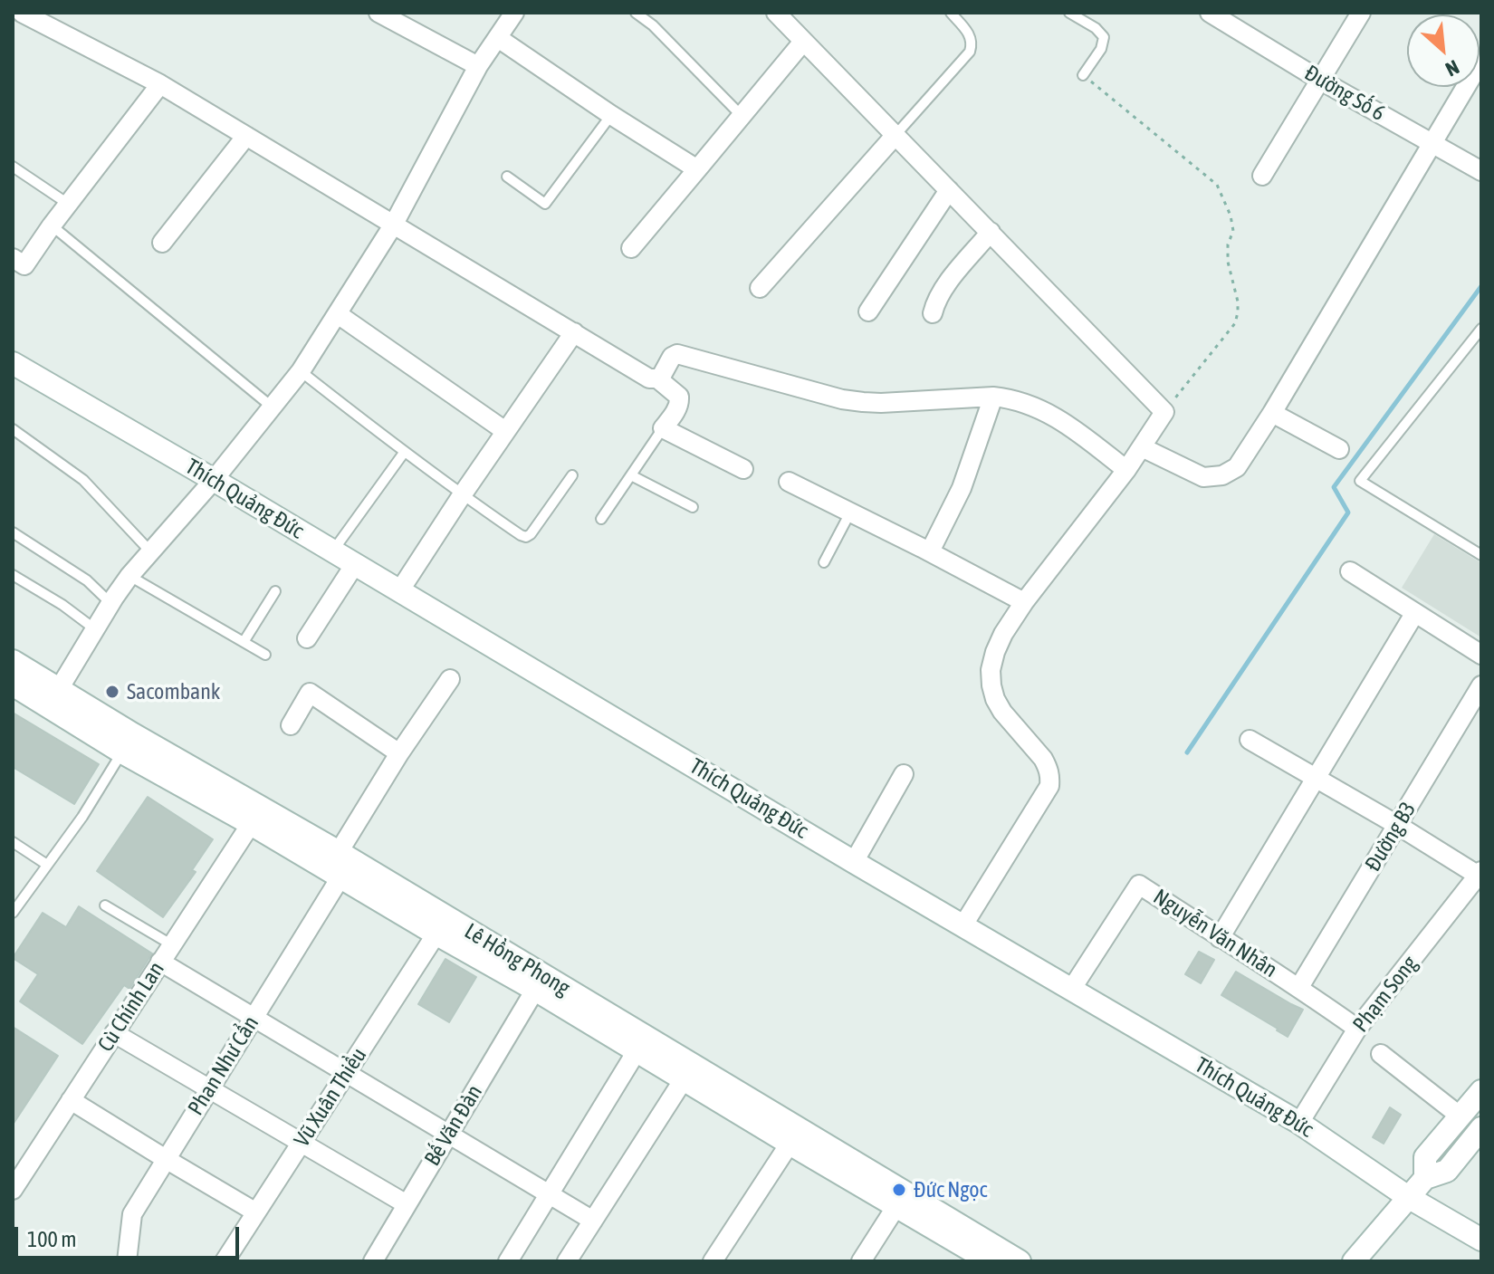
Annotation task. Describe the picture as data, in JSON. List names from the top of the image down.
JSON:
{
  "streets": {
    "main road": ["Thích Quảng Đức", "Lê Hồng Phong"],
    "street": [
      "Đường Số 6",
      "Đường B3",
      "Nguyễn Văn Nhân",
      "Phạm Song",
      "Cù Chính Lan",
      "Phan Như Cẩn",
      "Vũ Xuân Thiều",
      "Bế Văn Đàn"
    ]
  },
  "crossings": [
    ["Thích Quảng Đức", "Nguyễn Văn Nhân"],
    ["Thích Quảng Đức", "Phạm Song"],
    ["Đường B3", "Nguyễn Văn Nhân"],
    ["Nguyễn Văn Nhân", "Phạm Song"],
    ["Lê Hồng Phong", "Cù Chính Lan"],
    ["Lê Hồng Phong", "Phan Như Cẩn"],
    ["Lê Hồng Phong", "Vũ Xuân Thiều"],
    ["Lê Hồng Phong", "Bế Văn Đàn"]
  ],
  "places": ["Sacombank", "Đức Ngọc"],
  "scale_bar": "100 m",
  "north": "bottom right"
}
